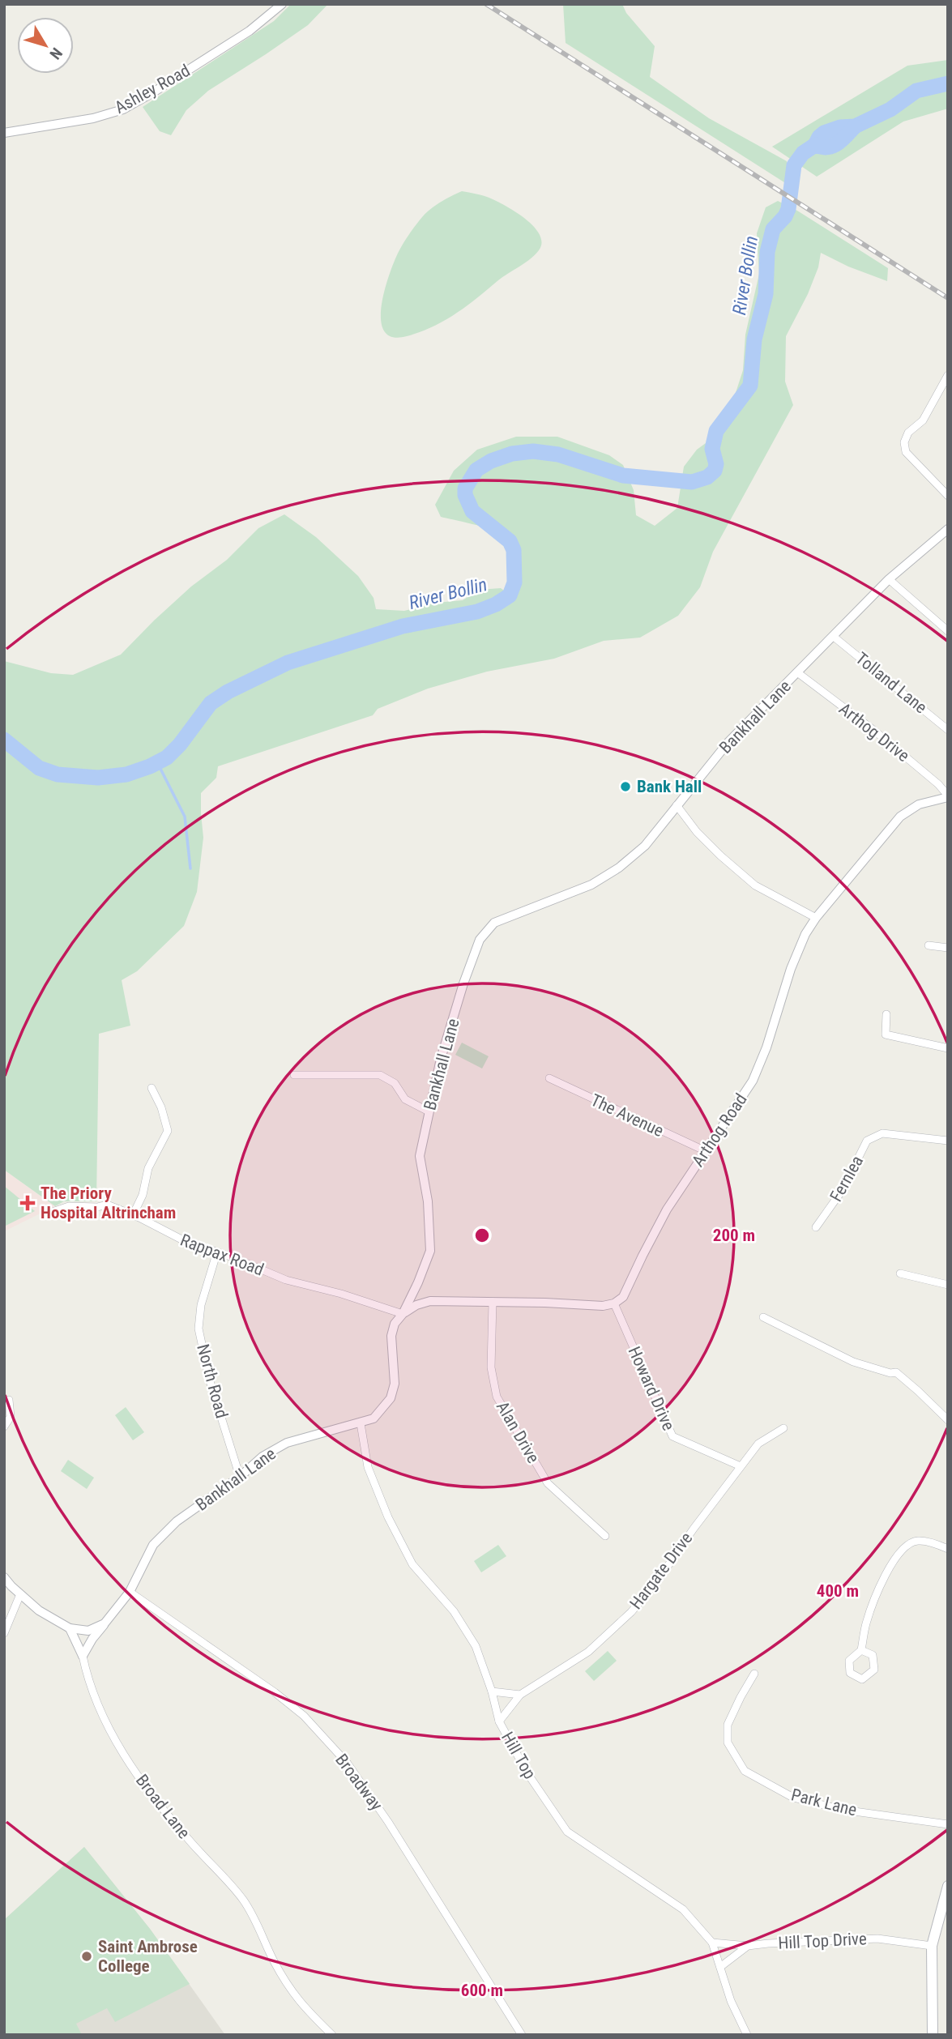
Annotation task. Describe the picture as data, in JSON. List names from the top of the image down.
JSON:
{
  "streets": {
    "street": [
      "Ashley Road",
      "Tolland Lane",
      "Bankhall Lane",
      "Arthog Drive",
      "The Avenue",
      "Arthog Road",
      "Fernlea",
      "Rappax Road",
      "North Road",
      "Howard Drive",
      "Alan Drive",
      "Hargate Drive",
      "Hill Top",
      "Broadway",
      "Park Lane",
      "Broad Lane",
      "Hill Top Drive"
    ]
  },
  "crossings": [
    ["Tolland Lane", "Bankhall Lane"],
    ["Bankhall Lane", "Arthog Drive"],
    ["Bankhall Lane", "Rappax Road"],
    ["Bankhall Lane", "North Road"],
    ["Bankhall Lane", "Hill Top"],
    ["Bankhall Lane", "Broadway"],
    ["Bankhall Lane", "Broad Lane"],
    ["Arthog Drive", "Arthog Road"],
    ["The Avenue", "Arthog Road"],
    ["Arthog Road", "Howard Drive"],
    ["Rappax Road", "North Road"],
    ["Howard Drive", "Hargate Drive"],
    ["Hargate Drive", "Hill Top"],
    ["Hill Top", "Hill Top Drive"]
  ],
  "water": ["River Bollin"],
  "places": {
    "other": ["Bank Hall", "Saint Ambrose College"],
    "health": ["The Priory Hospital Altrincham"]
  },
  "north": "bottom right",
  "rings": ["200 m", "400 m", "600 m"]
}
